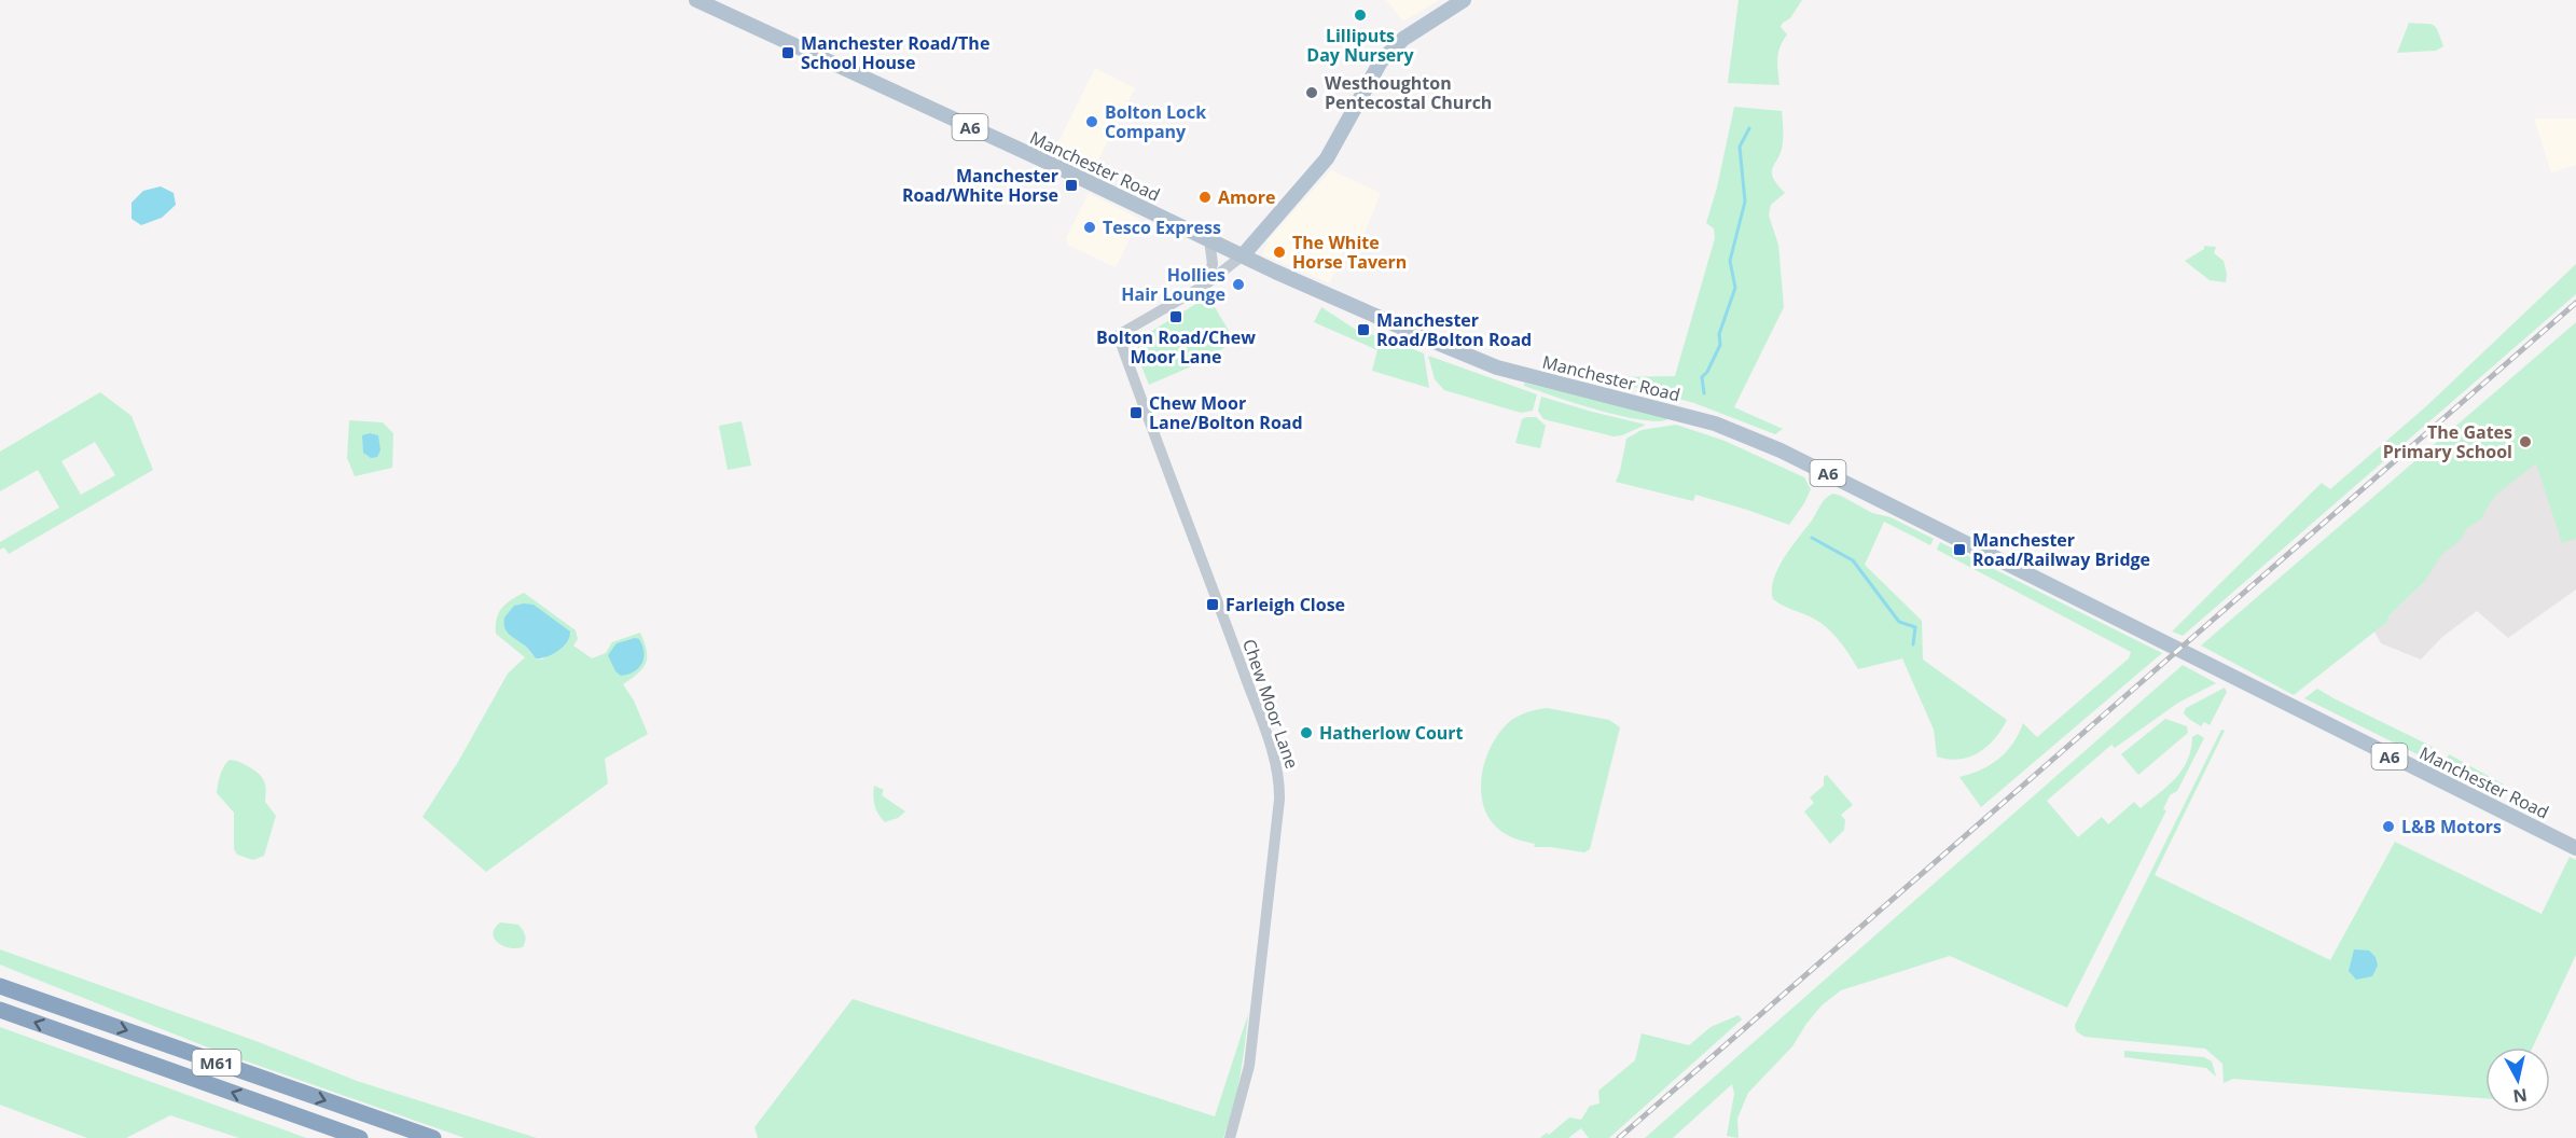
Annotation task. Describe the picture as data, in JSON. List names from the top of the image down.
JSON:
{
  "streets": {
    "highway": ["M61"],
    "main road": ["A6", "Manchester Road"],
    "street": ["Chew Moor Lane"]
  },
  "places": {
    "other": [
      "Lilliputs Day Nursery",
      "Westhoughton Pentecostal Church",
      "Bolton Lock Company",
      "Amore",
      "Tesco Express",
      "The White Horse Tavern",
      "Hollies Hair Lounge",
      "The Gates Primary School",
      "Hatherlow Court",
      "L&B Motors"
    ],
    "transit": [
      "Manchester Road/The School House",
      "Manchester Road/White Horse",
      "Bolton Road/Chew Moor Lane",
      "Manchester Road/Bolton Road",
      "Chew Moor Lane/Bolton Road",
      "Manchester Road/Railway Bridge",
      "Farleigh Close"
    ]
  },
  "north": "bottom"
}
